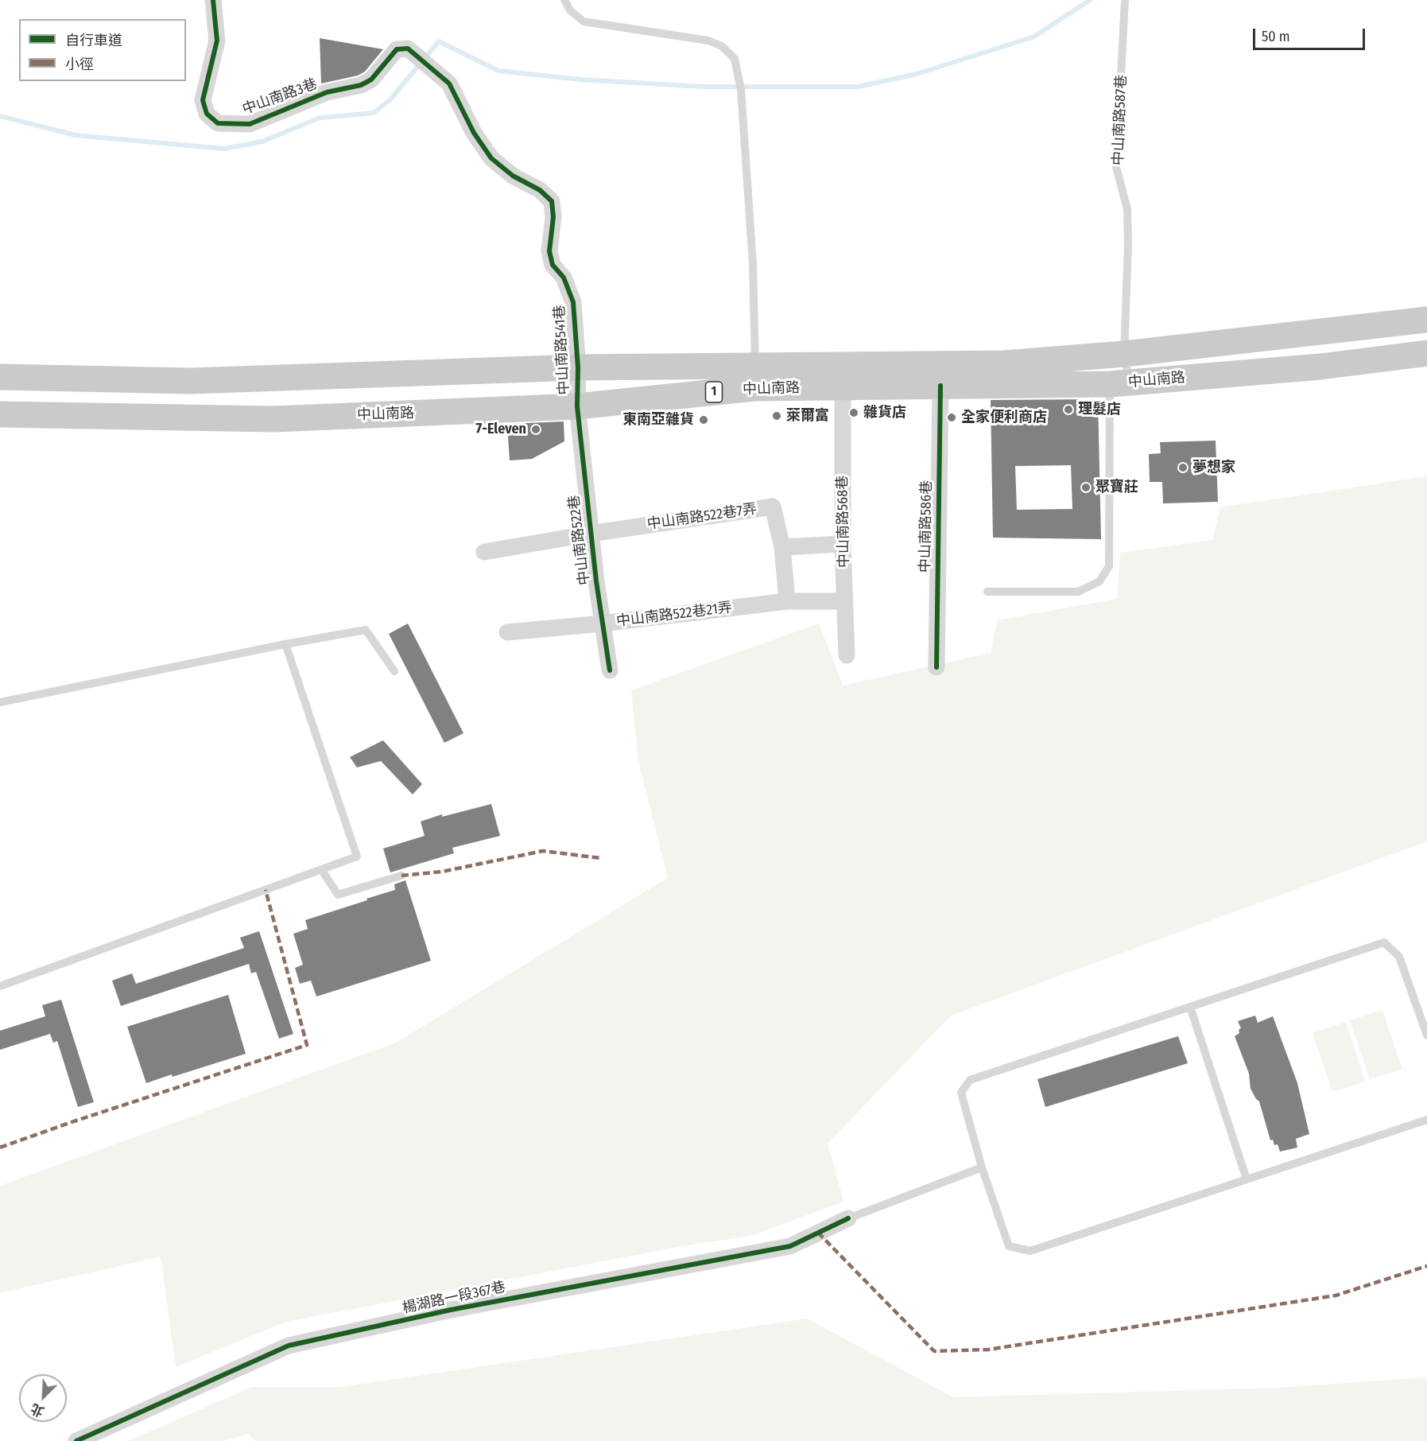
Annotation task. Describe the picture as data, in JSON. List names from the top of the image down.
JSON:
{
  "streets": {
    "main road": ["中山南路", "1"],
    "street": [
      "中山南路3巷",
      "中山南路541巷",
      "中山南路522巷7弄",
      "中山南路568巷",
      "中山南路586巷",
      "中山南路522巷",
      "中山南路522巷21弄",
      "楊湖路一段367巷"
    ],
    "lane": ["中山南路587巷"]
  },
  "crossings": [
    ["中山南路3巷", "中山南路541巷"],
    ["中山南路587巷", "中山南路"],
    ["中山南路541巷", "中山南路"],
    ["中山南路541巷", "中山南路522巷"],
    ["中山南路", "中山南路568巷"],
    ["中山南路", "中山南路586巷"],
    ["中山南路", "中山南路522巷"],
    ["中山南路522巷7弄", "中山南路522巷"],
    ["中山南路568巷", "中山南路522巷21弄"],
    ["中山南路522巷", "中山南路522巷21弄"]
  ],
  "places": [
    "理髮店",
    "雜貨店",
    "萊爾富",
    "全家便利商店",
    "東南亞雜貨",
    "7-Eleven",
    "夢想家",
    "聚寶莊"
  ],
  "legend": ["自行車道", "小徑"],
  "scale_bar": "50 m",
  "north": "bottom left"
}
